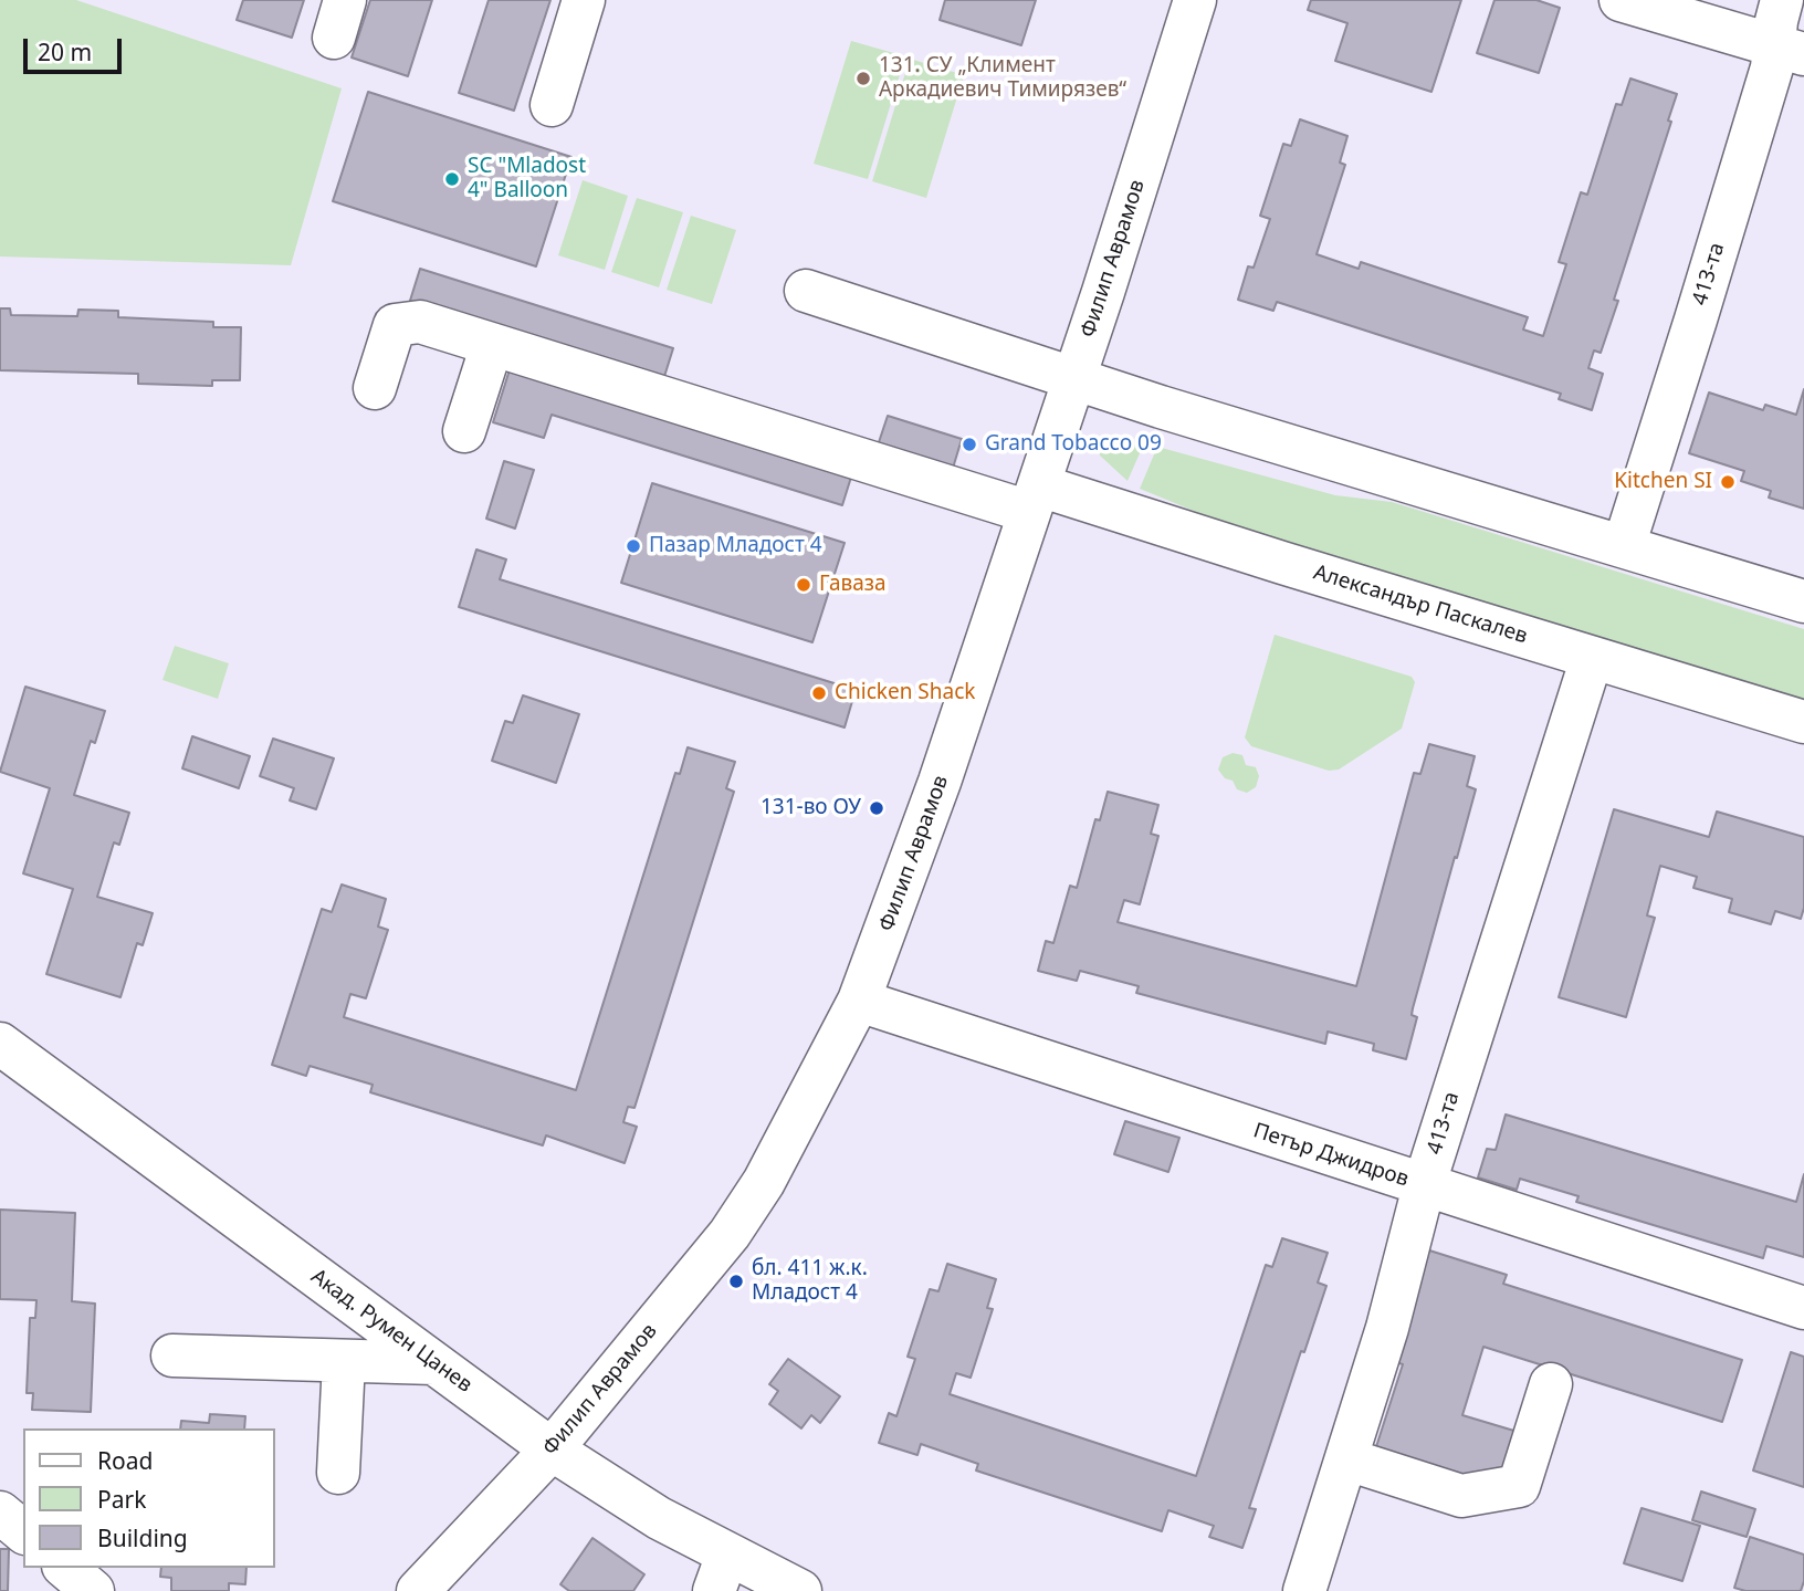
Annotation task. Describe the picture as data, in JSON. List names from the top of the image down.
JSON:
{
  "streets": {
    "street": [
      "Филип Аврамов",
      "413-та",
      "Александър Паскалев",
      "Петър Джидров",
      "Акад. Румен Цанев"
    ]
  },
  "crossings": [
    ["Филип Аврамов", "Александър Паскалев"],
    ["Филип Аврамов", "Петър Джидров"],
    ["Филип Аврамов", "Акад. Румен Цанев"],
    ["413-та", "Александър Паскалев"],
    ["413-та", "Петър Джидров"]
  ],
  "places": [
    "131. СУ „Климент Аркадиевич Тимирязев“",
    "SC \"Mladost 4\" Balloon",
    "Grand Tobacco 09",
    "Kitchen SI",
    "Пазар Младост 4",
    "Гаваза",
    "Chicken Shack",
    "131-во ОУ",
    "бл. 411 ж.к. Младост 4"
  ],
  "legend": ["Road", "Park", "Building"],
  "scale_bar": "20 m"
}
